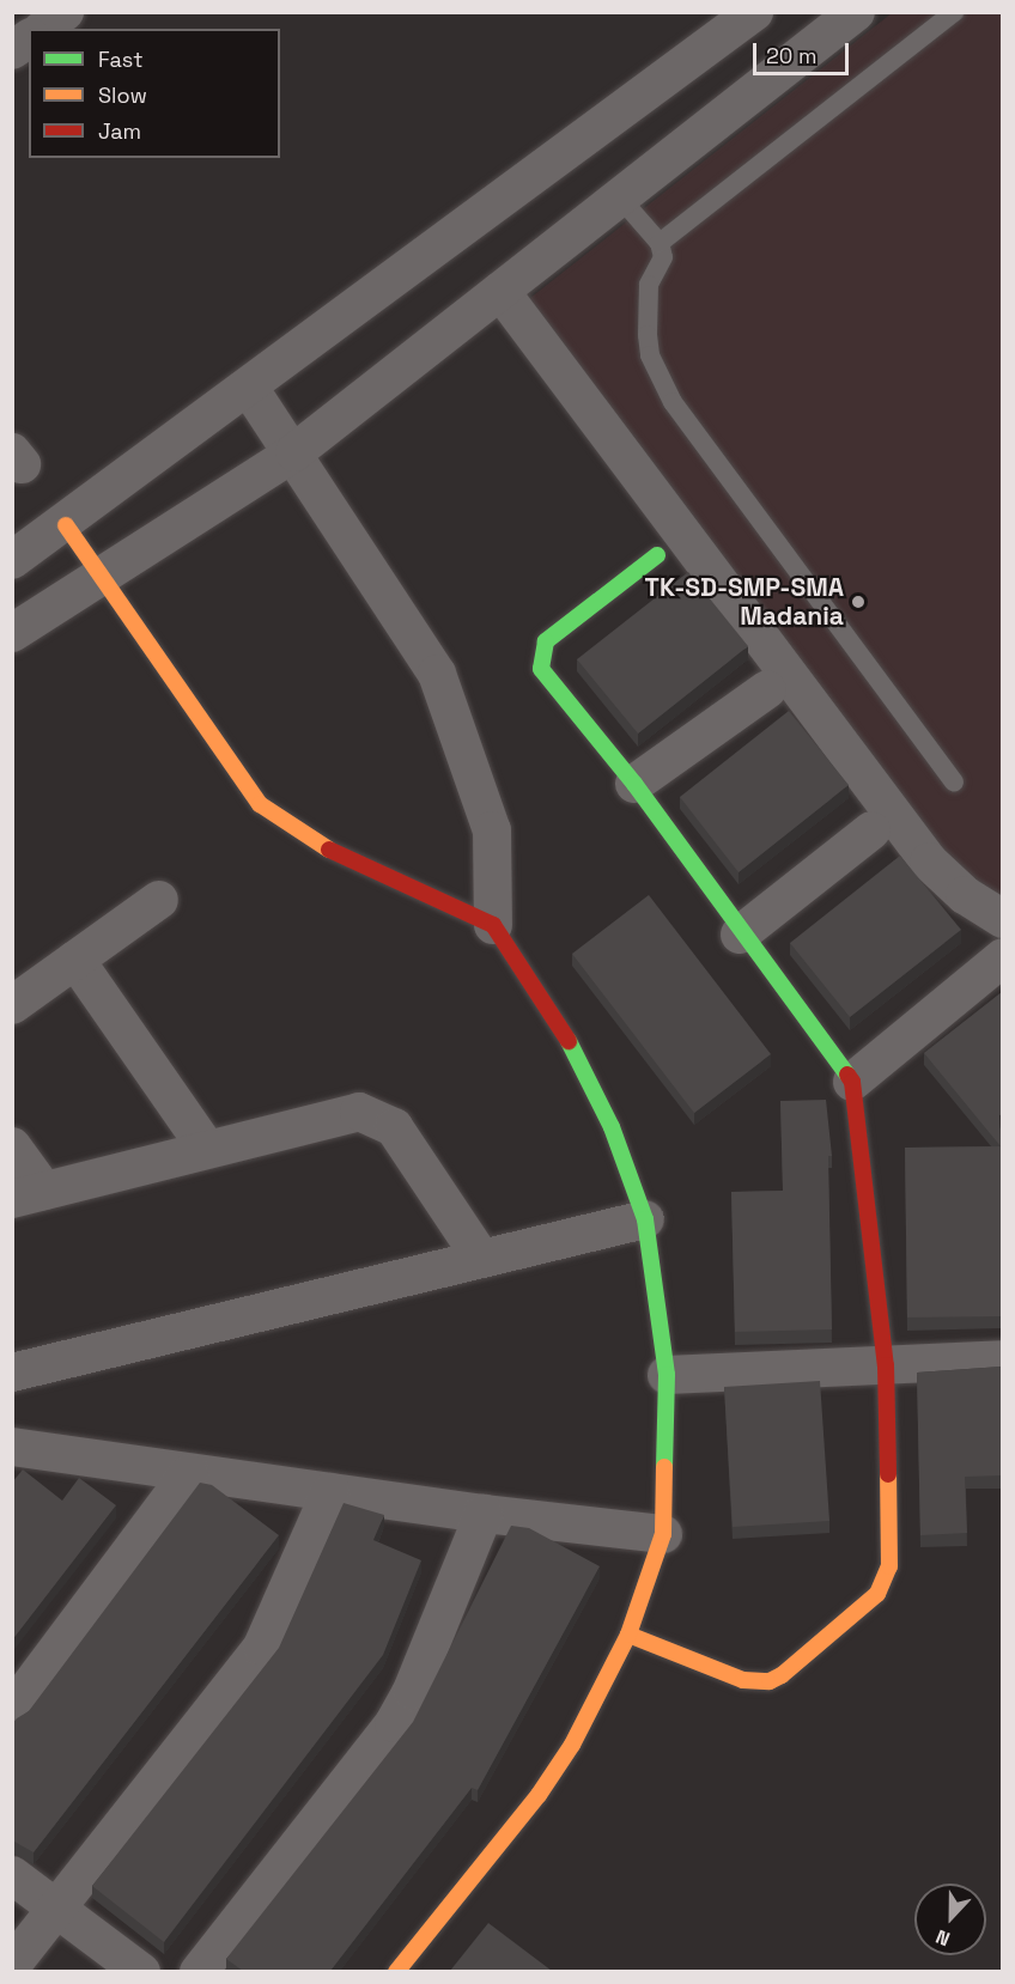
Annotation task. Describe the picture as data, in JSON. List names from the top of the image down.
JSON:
{
  "places": ["TK-SD-SMP-SMA Madania"],
  "legend": ["Fast", "Slow", "Jam"],
  "scale_bar": "20 m",
  "north": "bottom"
}
